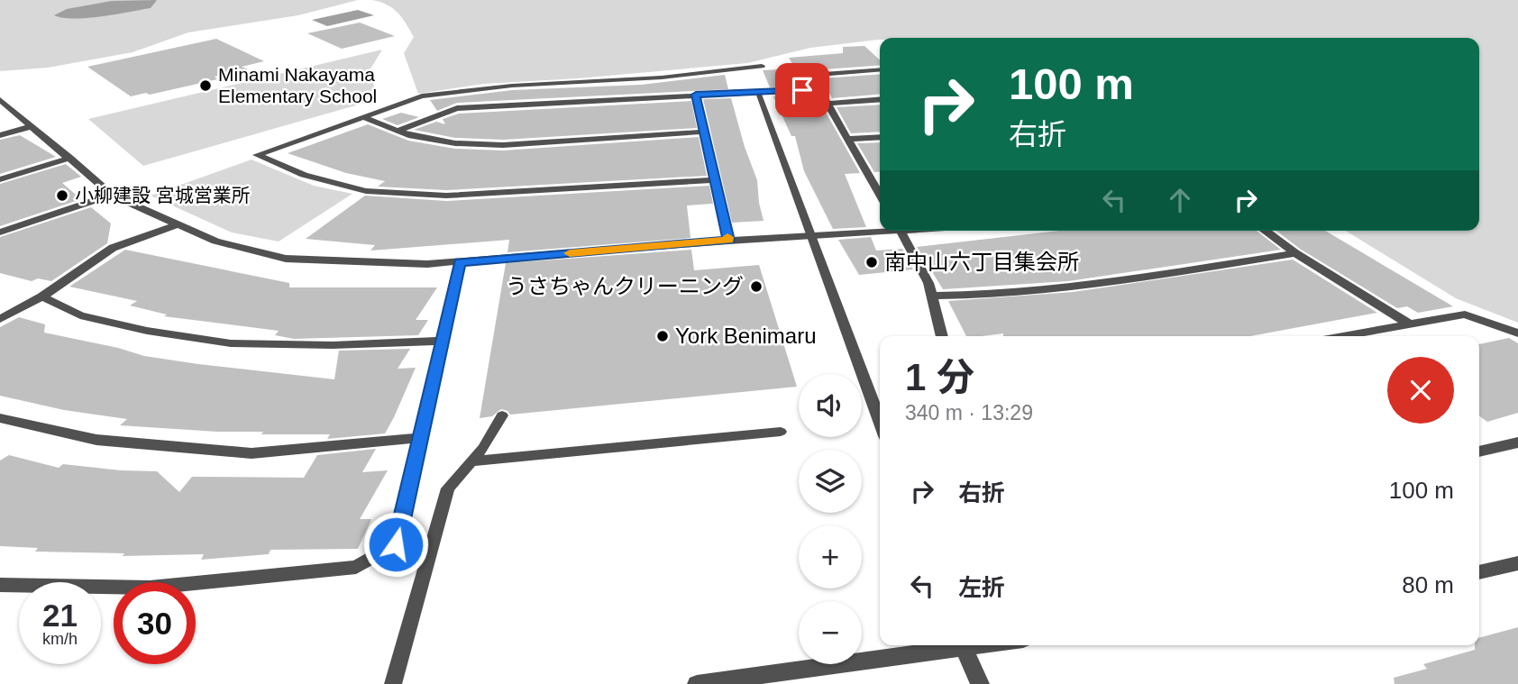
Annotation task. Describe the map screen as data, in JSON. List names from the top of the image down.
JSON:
{
  "places": [
    "Minami Nakayama Elementary School",
    "小柳建設 宮城営業所",
    "南中山六丁目集会所",
    "うさちゃんクリーニング",
    "York Benimaru"
  ],
  "page": {
    "turn": ["100 m", "右折"],
    "heading": ["1 分", "340 m · 13:29"],
    "map_buttons": ["+", "−"],
    "list": [
      {
        "name": "右折",
        "value": "100 m"
      },
      {
        "name": "左折",
        "value": "80 m"
      }
    ],
    "speed": "21 km/h",
    "limit": "30"
  }
}
